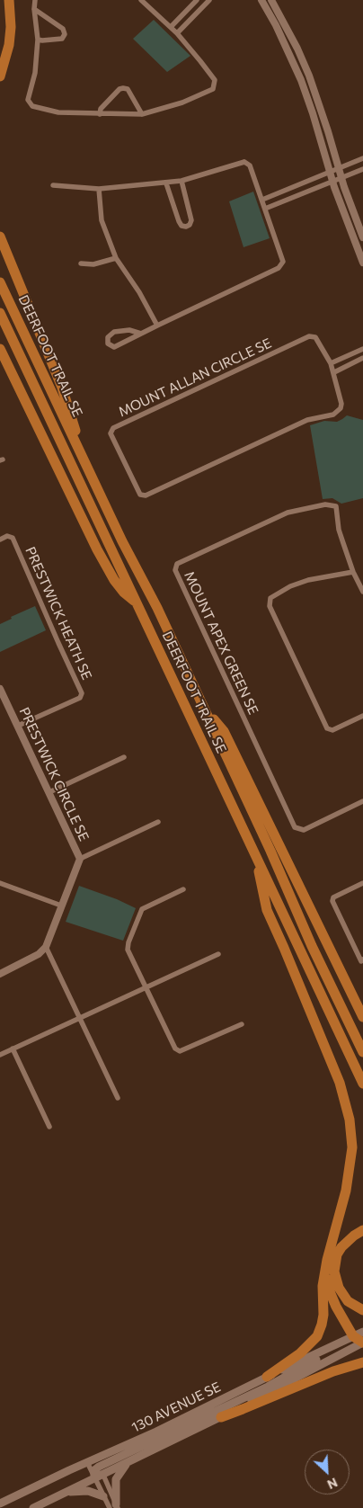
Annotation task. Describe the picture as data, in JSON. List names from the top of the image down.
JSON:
{
  "streets": {
    "highway": ["DEERFOOT TRAIL SE"],
    "main road": ["130 AVENUE SE"],
    "street": [
      "MOUNT ALLAN CIRCLE SE",
      "PRESTWICK HEATH SE",
      "MOUNT APEX GREEN SE",
      "PRESTWICK CIRCLE SE"
    ]
  },
  "crossings": [
    ["PRESTWICK HEATH SE", "PRESTWICK CIRCLE SE"]
  ],
  "north": "bottom right"
}
